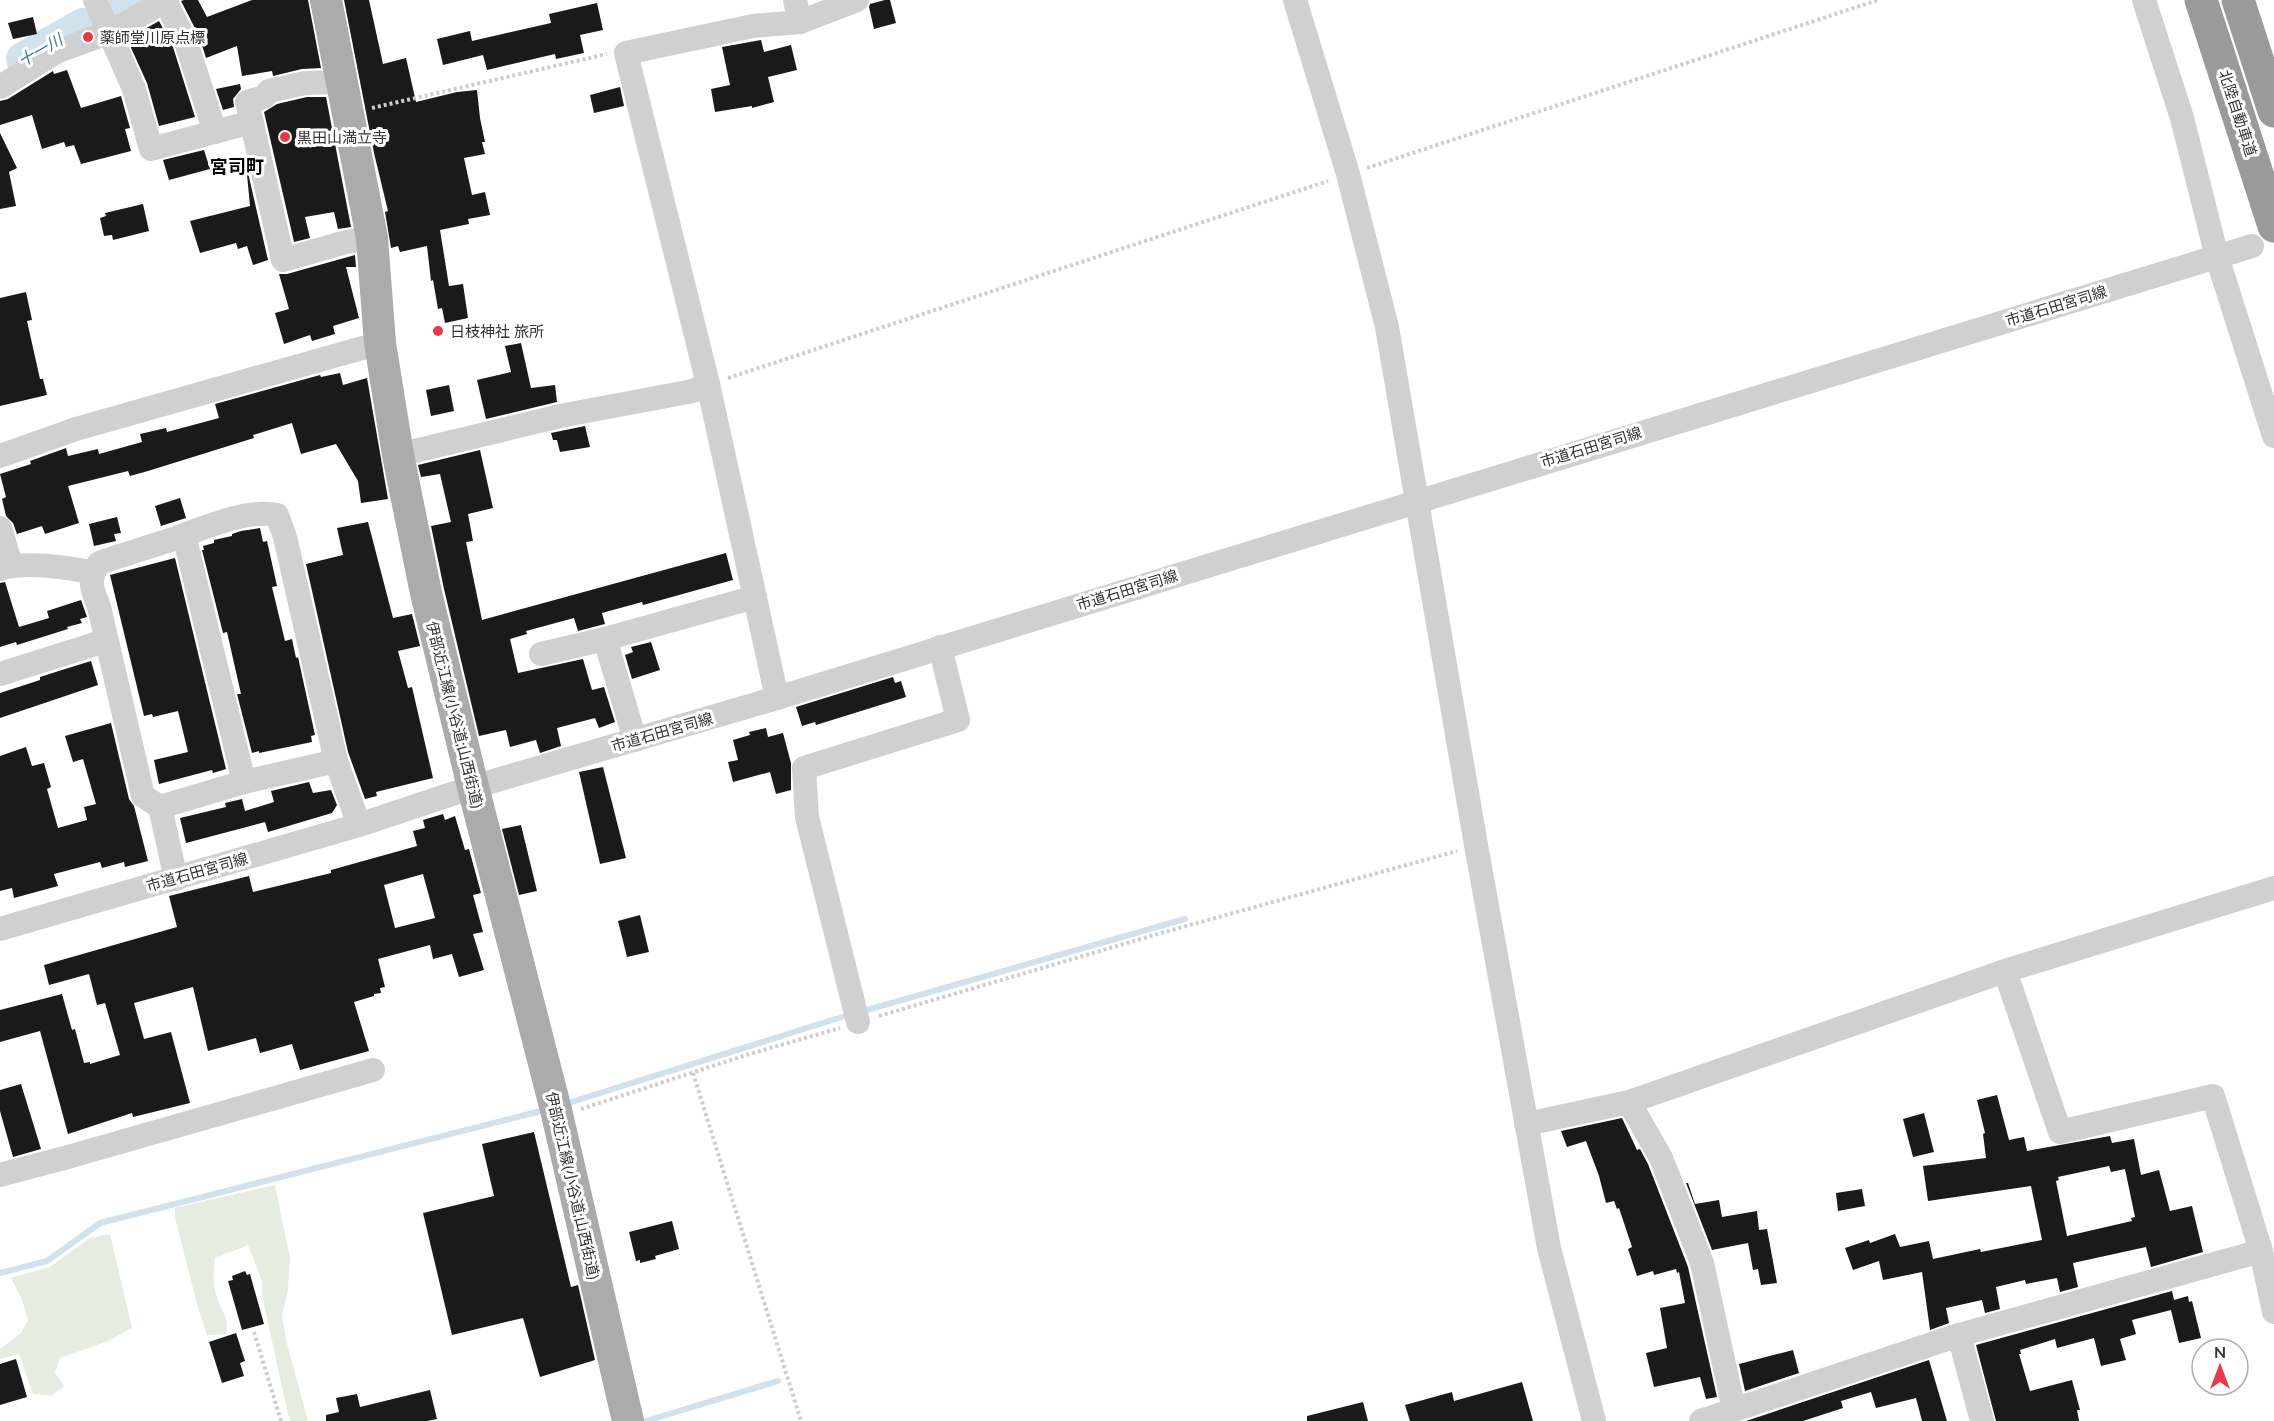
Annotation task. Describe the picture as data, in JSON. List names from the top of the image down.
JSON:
{
  "streets": {
    "highway": ["北陸自動車道"],
    "main road": ["伊部近江線(小谷道;山西街道)"],
    "street": ["市道石田宮司線"]
  },
  "crossings": [
    ["北陸自動車道", "市道石田宮司線"],
    ["市道石田宮司線", "伊部近江線(小谷道;山西街道)"]
  ],
  "districts": ["宮司町"],
  "water": ["十一川"],
  "places": ["薬師堂川原点標", "黒田山満立寺", "日枝神社 旅所"],
  "north": "top"
}
